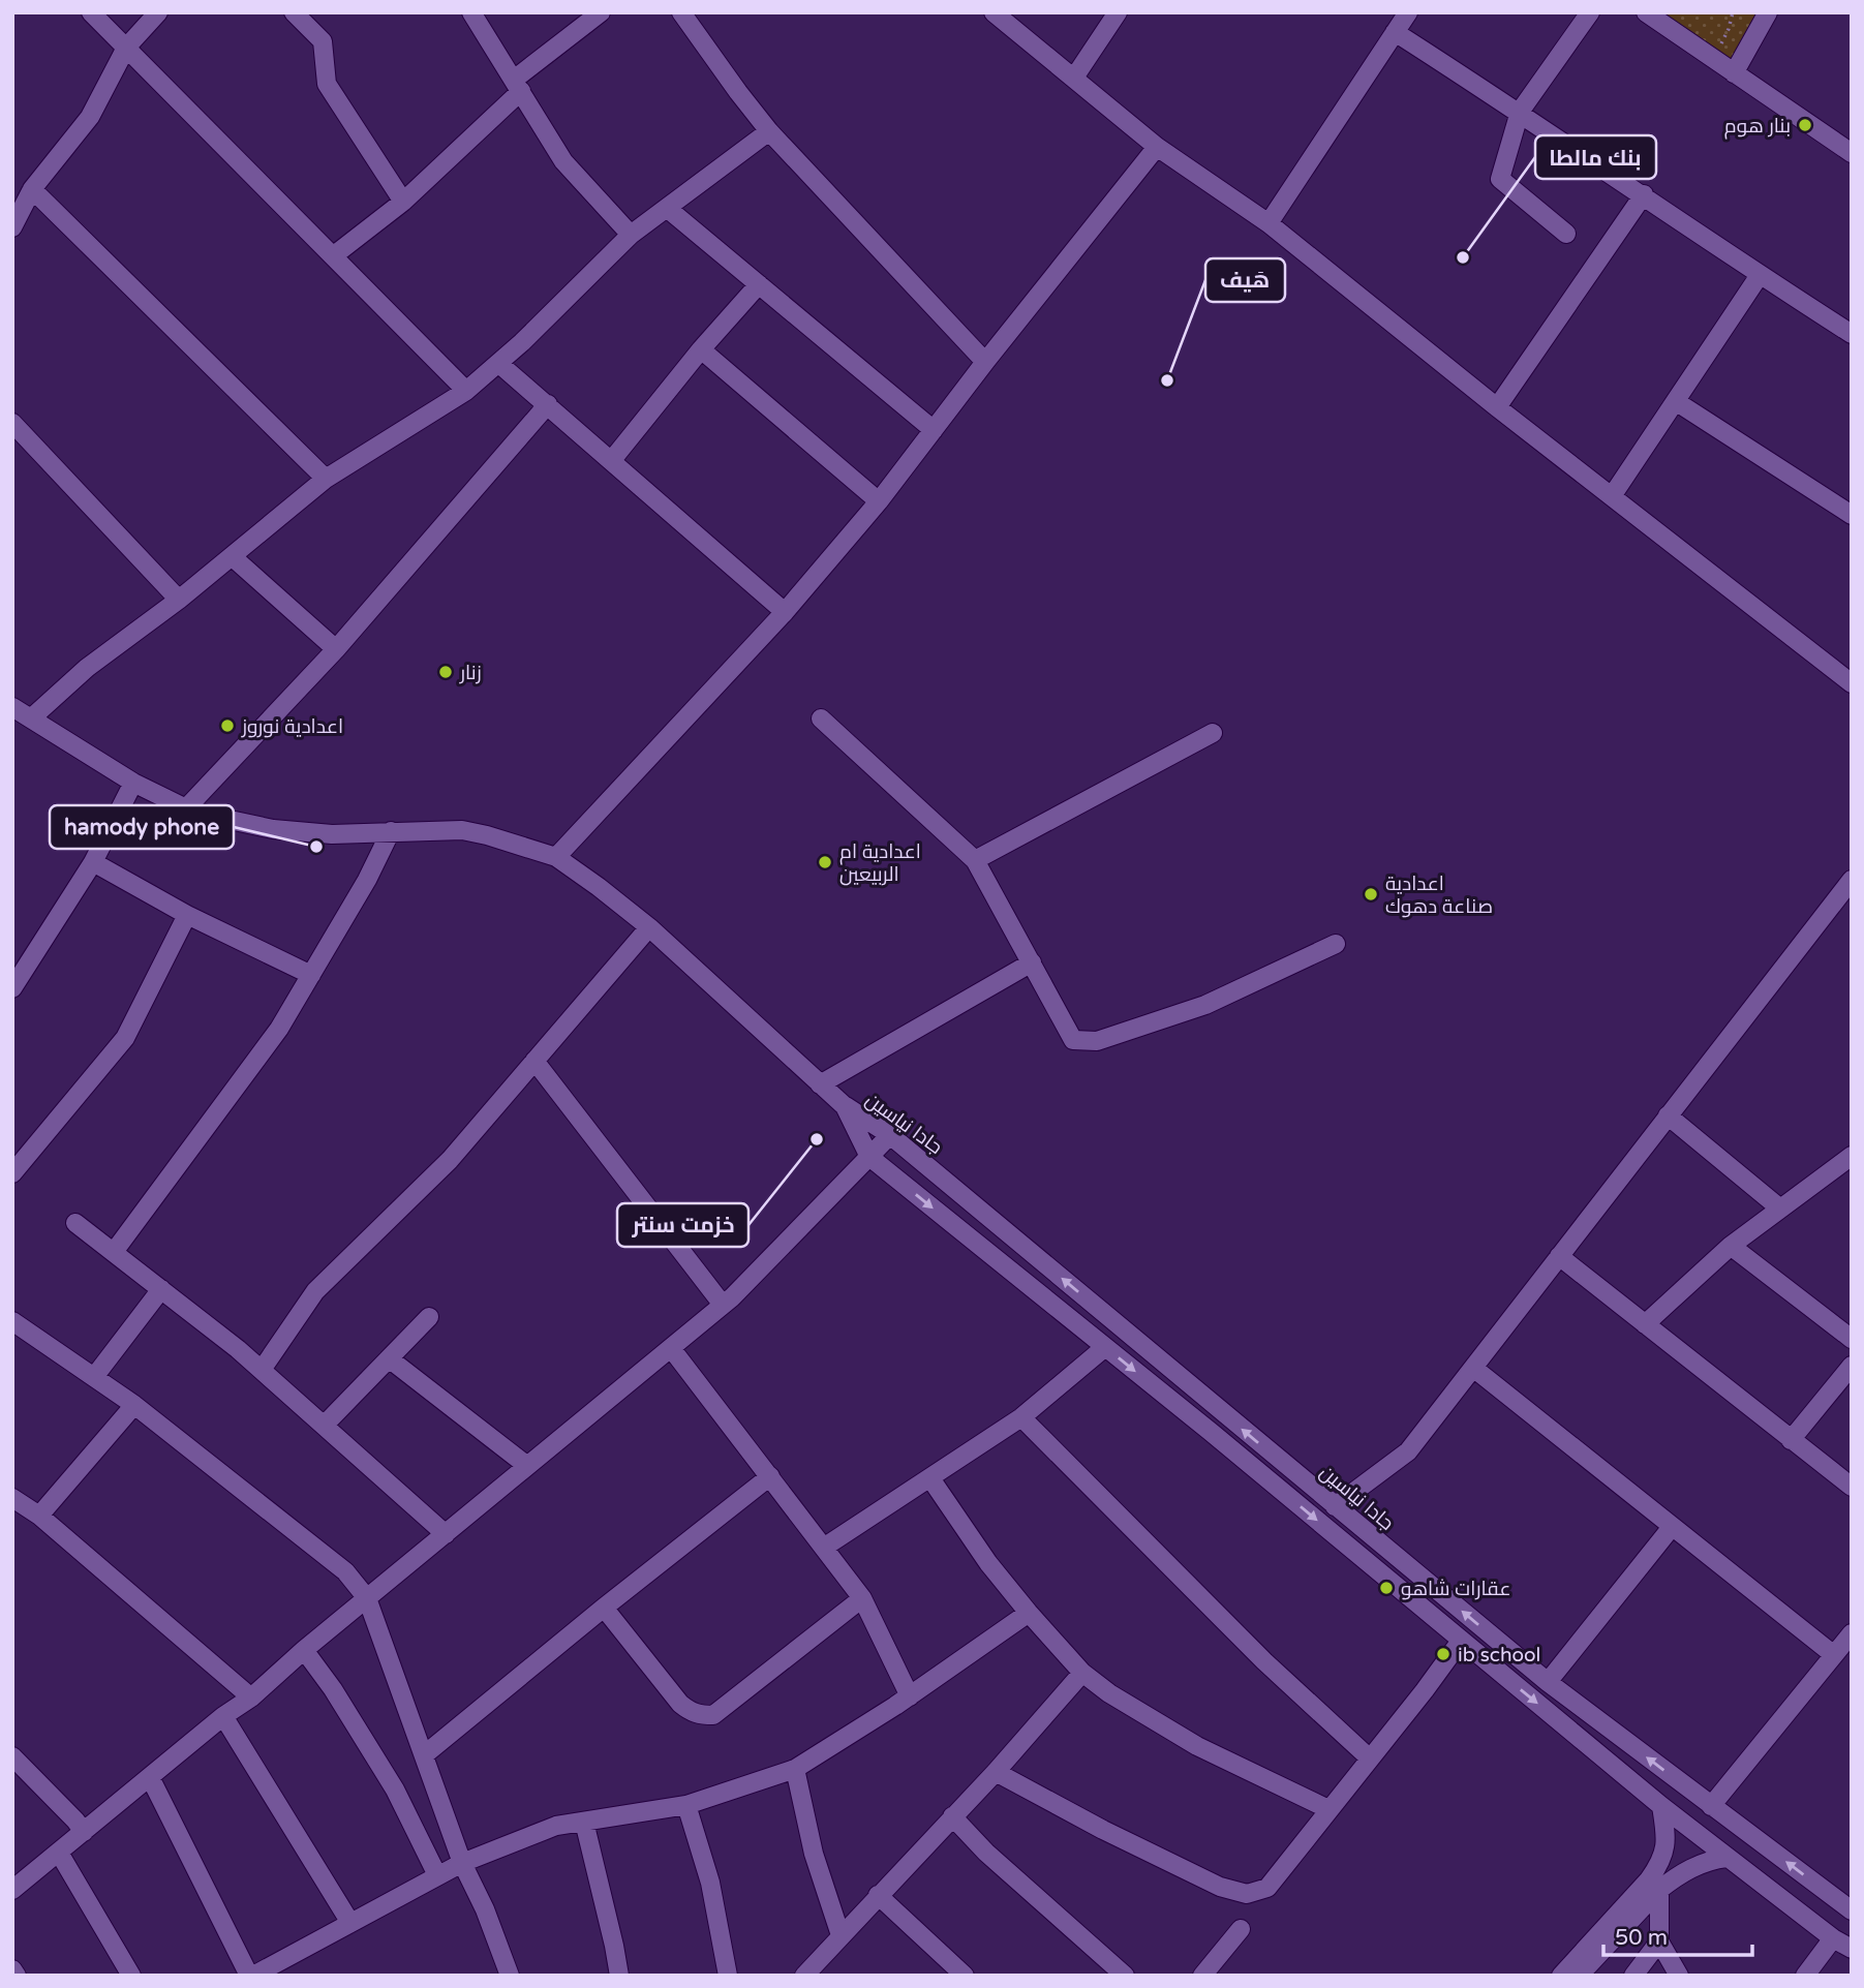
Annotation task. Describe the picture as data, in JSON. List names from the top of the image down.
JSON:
{
  "streets": {
    "street": ["جادا نیاسین"]
  },
  "places": [
    "بنار هوم",
    "بنك مالطا",
    "هَيف",
    "زنار",
    "اعدادية نوروز",
    "hamody phone",
    "اعدادية ام الربيعين",
    "اعدادية صناعة دهوك",
    "خزمت سنتر",
    "عقارات شاهو",
    "ib school"
  ],
  "scale_bar": "50 m"
}
